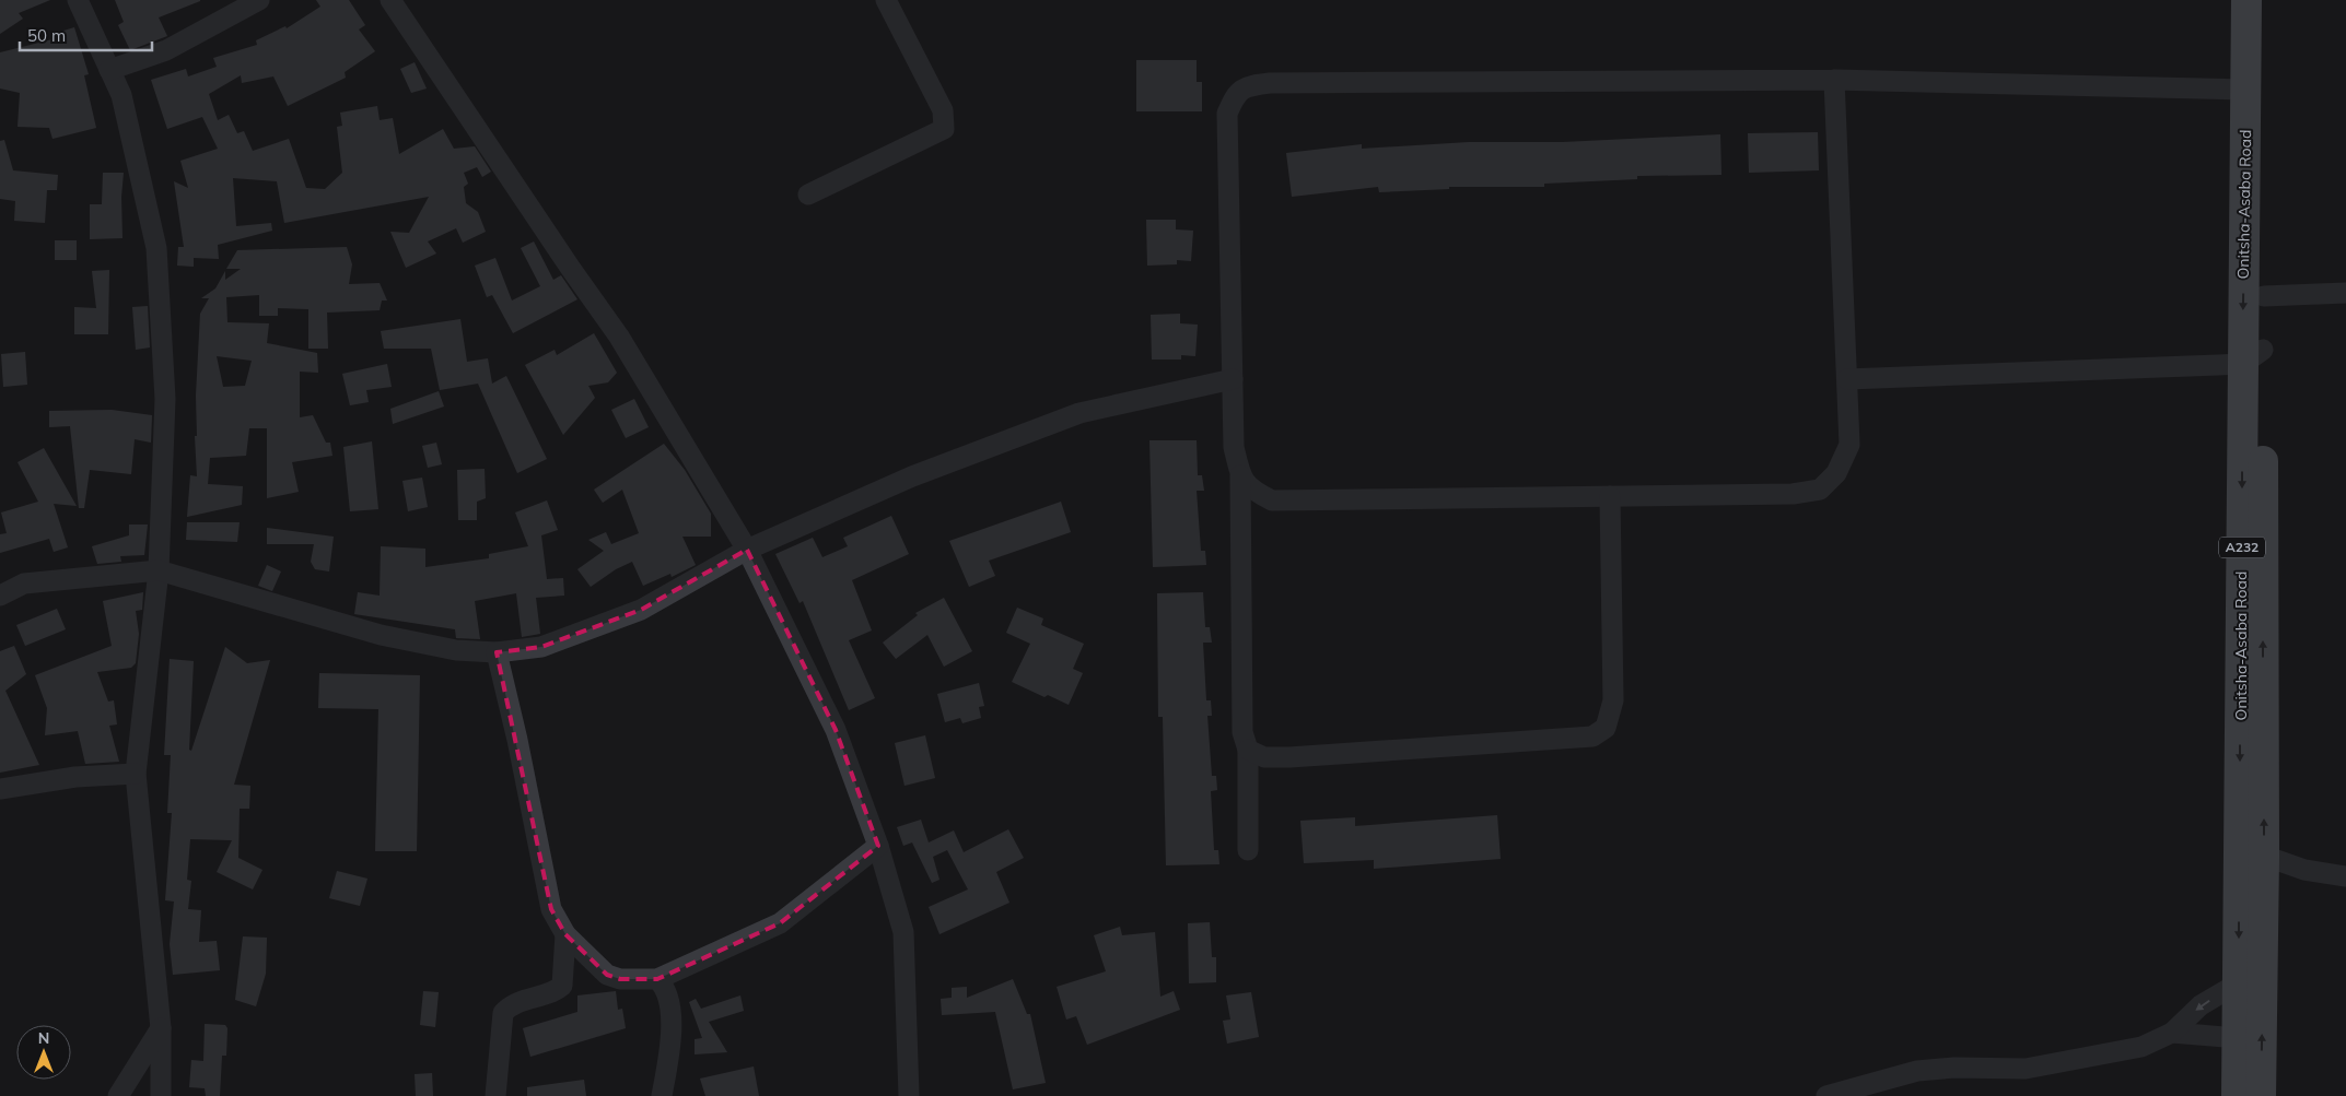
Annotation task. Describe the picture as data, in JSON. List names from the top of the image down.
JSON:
{
  "streets": {
    "highway": ["Onitsha-Asaba Road", "A232"]
  },
  "crossings": [
    ["Onitsha-Asaba Road", "A232"]
  ],
  "scale_bar": "50 m",
  "north": "top"
}
